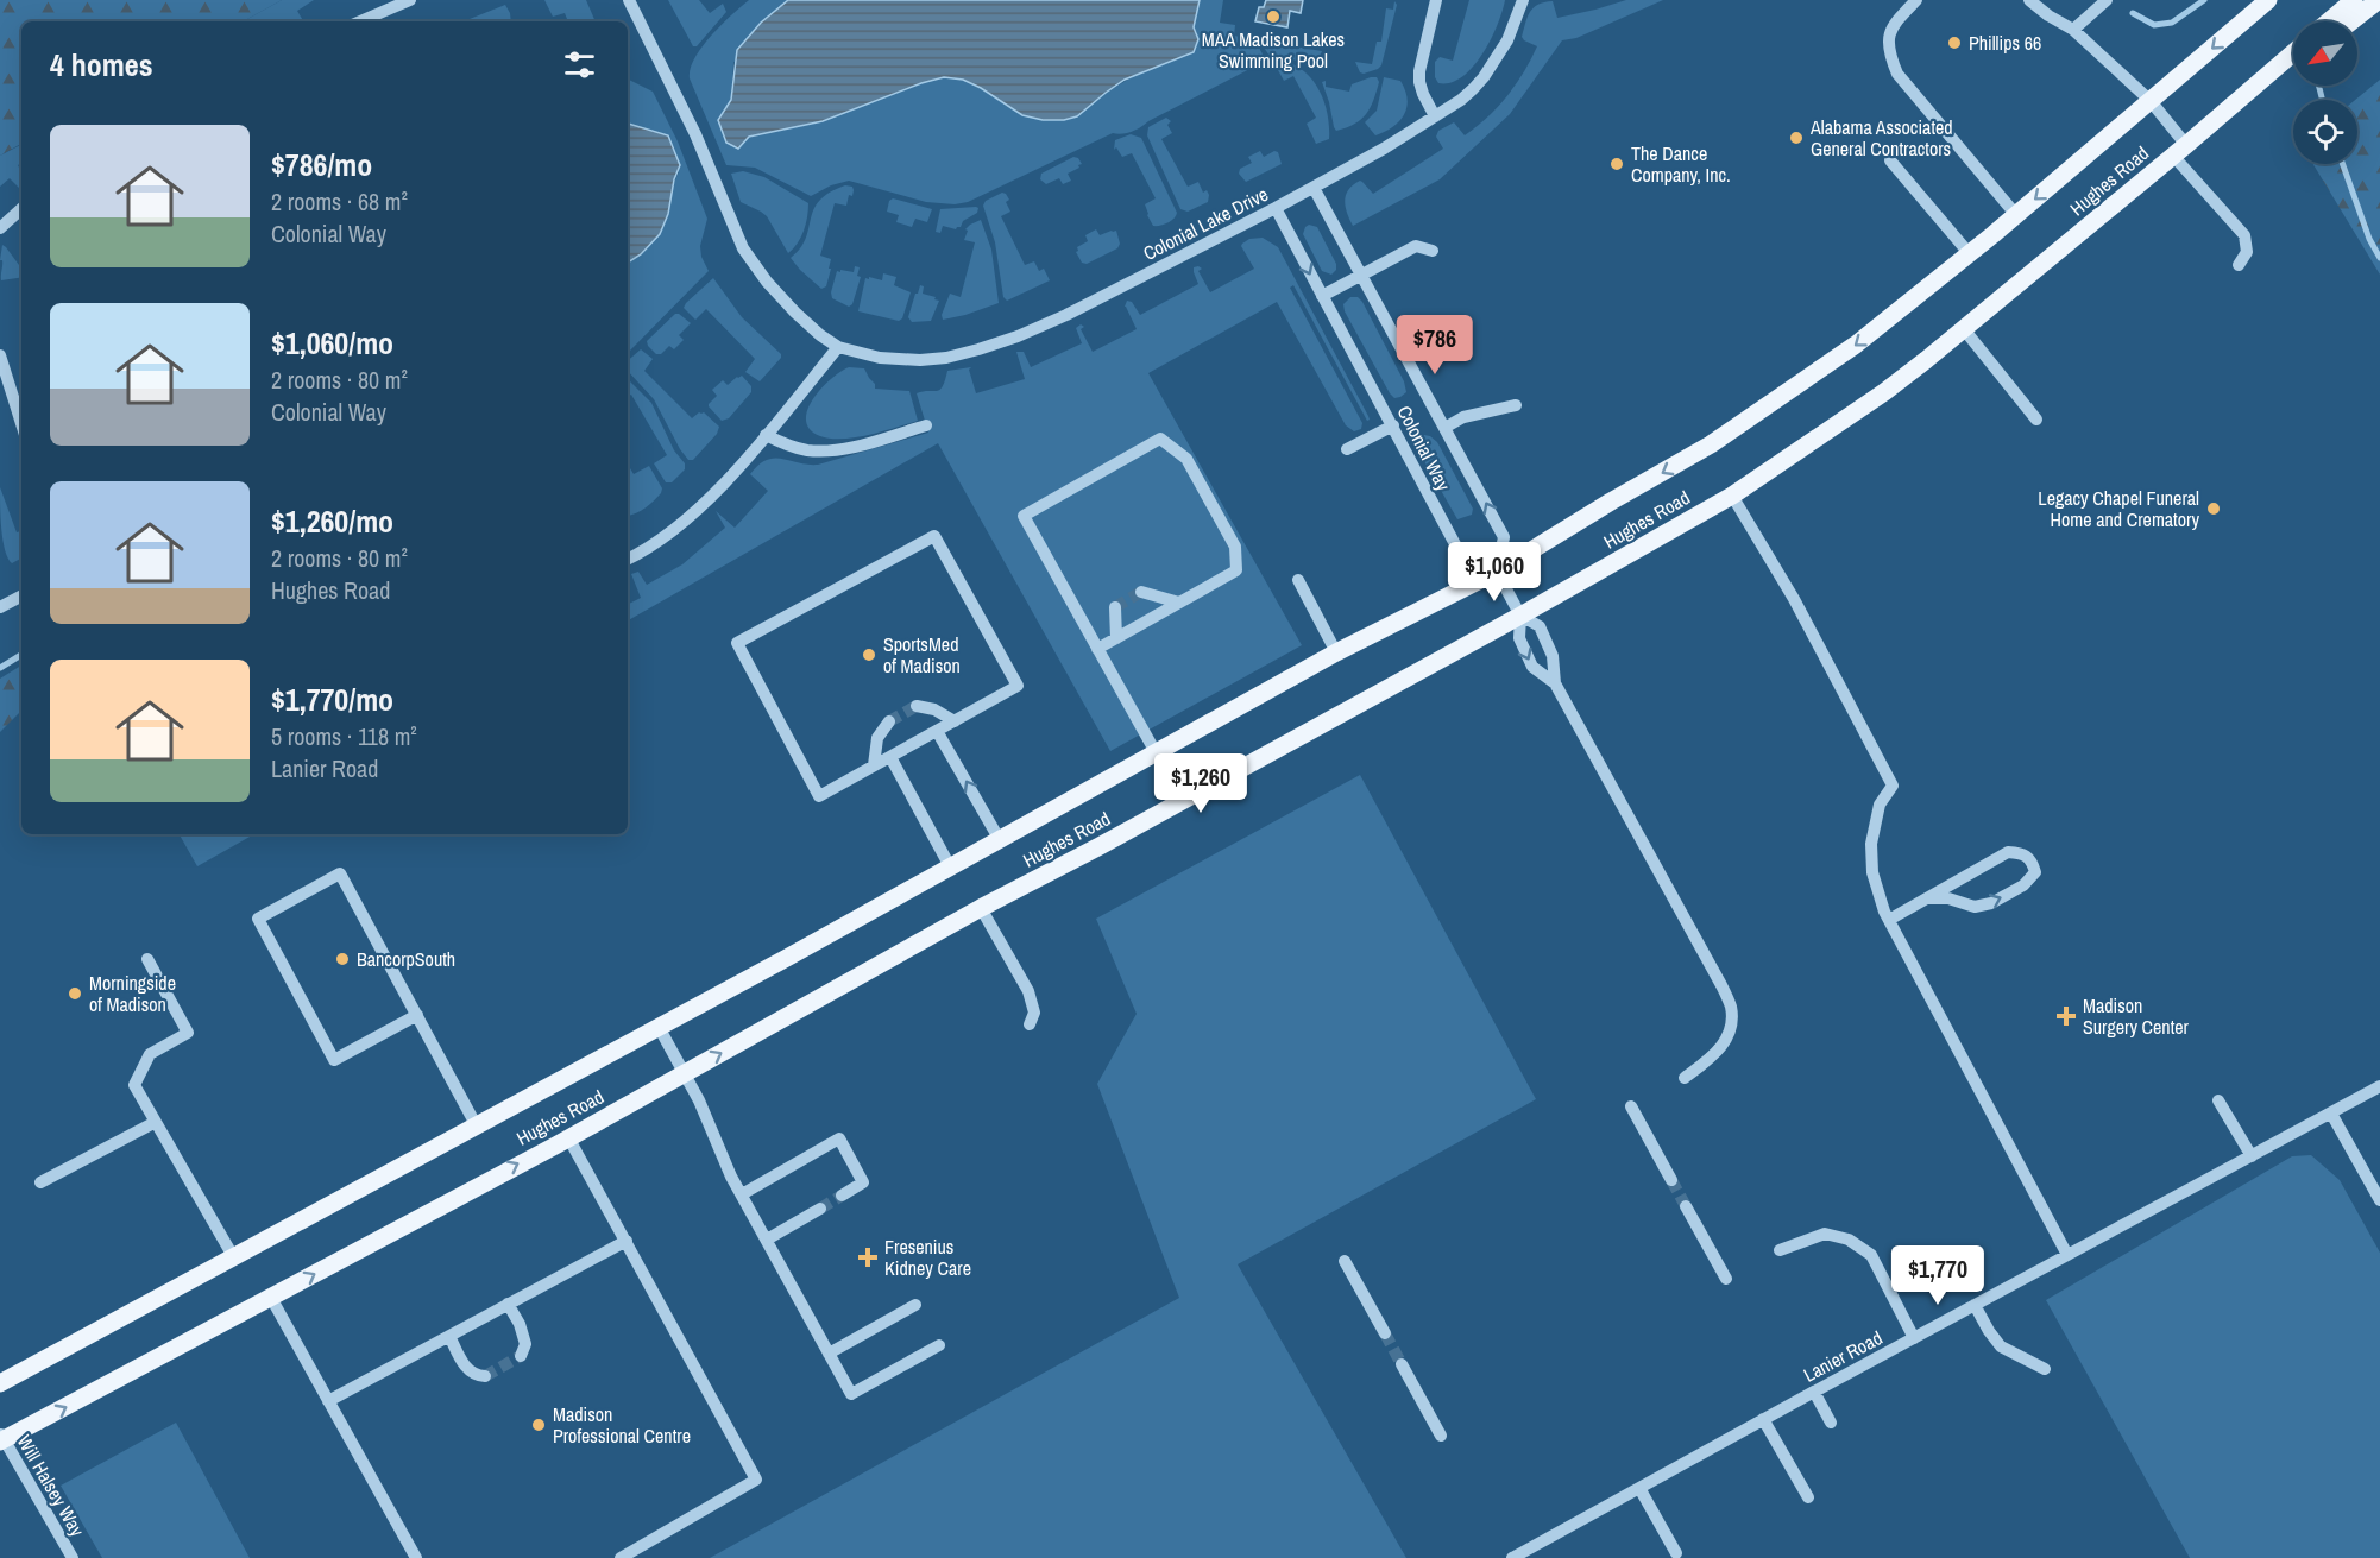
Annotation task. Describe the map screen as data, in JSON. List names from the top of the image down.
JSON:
{
  "streets": {
    "main road": ["Hughes Road"],
    "street": [
      "Colonial Lake Drive",
      "Colonial Way",
      "Lanier Road",
      "Will Halsey Way"
    ]
  },
  "crossings": [
    ["Hughes Road", "Colonial Way"],
    ["Hughes Road", "Will Halsey Way"],
    ["Colonial Lake Drive", "Colonial Way"]
  ],
  "places": {
    "other": [
      "MAA Madison Lakes Swimming Pool",
      "Phillips 66",
      "Alabama Associated General Contractors",
      "The Dance Company, Inc.",
      "Legacy Chapel Funeral Home and Crematory",
      "SportsMed of Madison",
      "BancorpSouth",
      "Morningside of Madison",
      "Madison Professional Centre"
    ],
    "health": ["Madison Surgery Center", "Fresenius Kidney Care"]
  },
  "north": "bottom left",
  "page": {
    "heading": "4 homes",
    "list": [
      {
        "name": "$786/mo",
        "note": "2 rooms · 68 m² · Colonial Way"
      },
      {
        "name": "$1,060/mo",
        "note": "2 rooms · 80 m² · Colonial Way"
      },
      {
        "name": "$1,260/mo",
        "note": "2 rooms · 80 m² · Hughes Road"
      },
      {
        "name": "$1,770/mo",
        "note": "5 rooms · 118 m² · Lanier Road"
      }
    ],
    "price": [
      "$786",
      "$1,060",
      "$1,260",
      "$1,770"
    ]
  }
}
